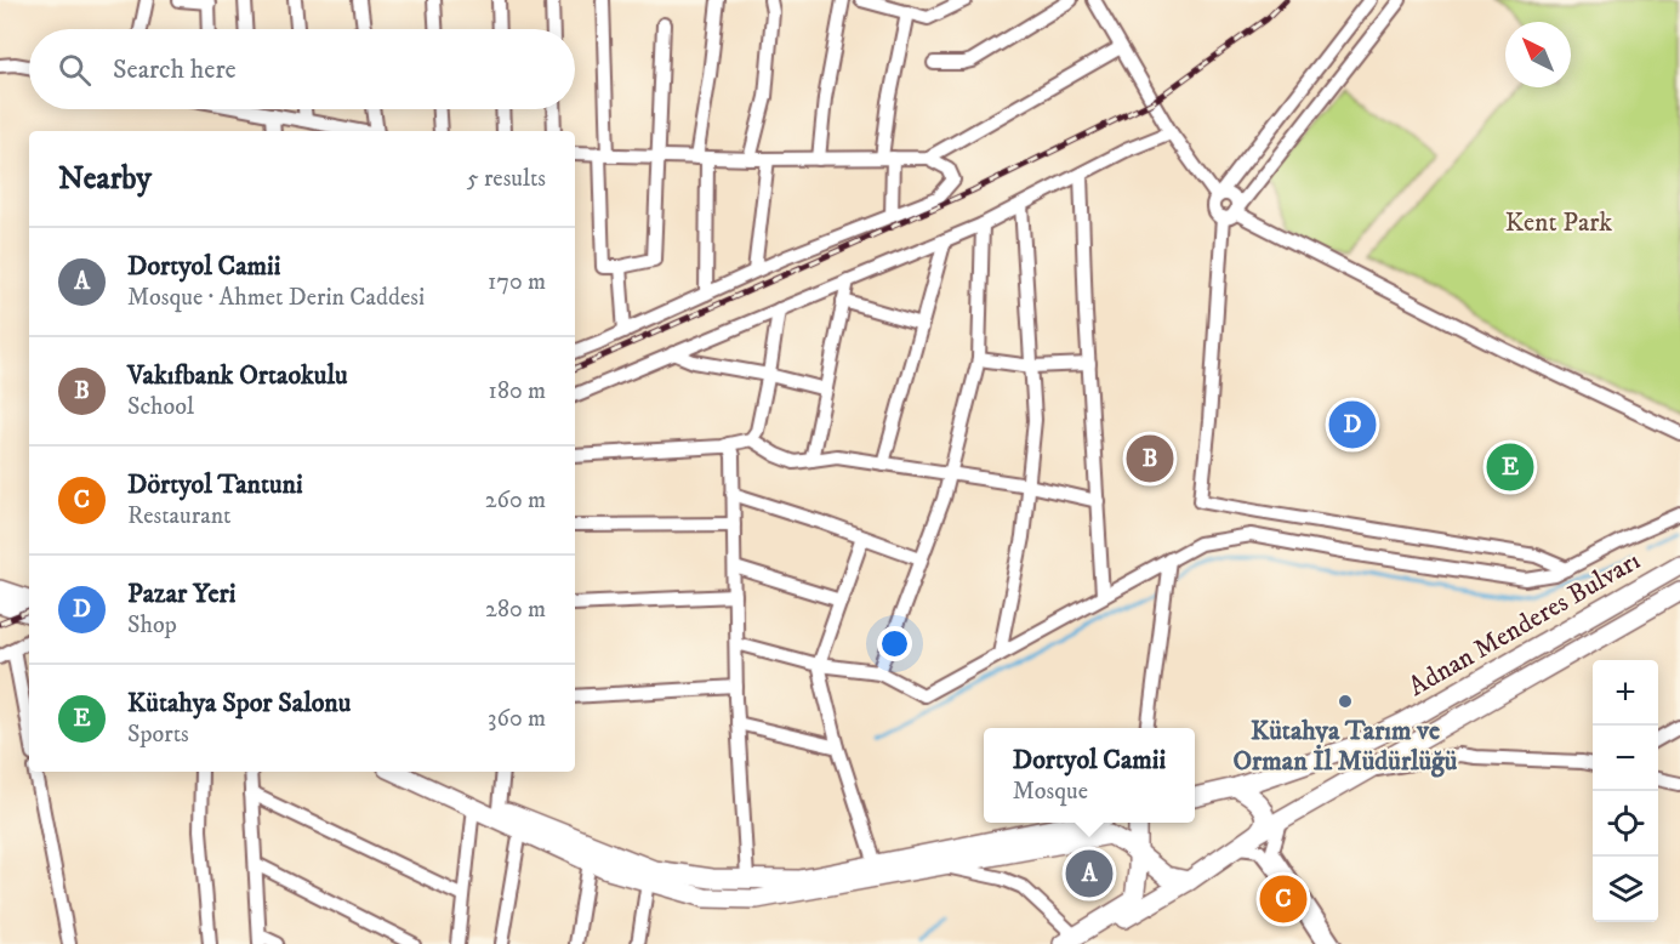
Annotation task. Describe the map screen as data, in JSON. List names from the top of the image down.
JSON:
{
  "streets": {
    "main road": ["Adnan Menderes Bulvarı"]
  },
  "parks": ["Kent Park"],
  "places": ["Kütahya Tarım ve Orman İl Müdürlüğü"],
  "north": "top left",
  "page": {
    "search": "Search here",
    "heading": ["Nearby", "5 results"],
    "list": [
      {
        "mark": "A",
        "name": "Dortyol Camii",
        "note": "Mosque · Ahmet Derin Caddesi",
        "value": "170 m"
      },
      {
        "mark": "B",
        "name": "Vakıfbank Ortaokulu",
        "note": "School",
        "value": "180 m"
      },
      {
        "mark": "C",
        "name": "Dörtyol Tantuni",
        "note": "Restaurant",
        "value": "260 m"
      },
      {
        "mark": "D",
        "name": "Pazar Yeri",
        "note": "Shop",
        "value": "280 m"
      },
      {
        "mark": "E",
        "name": "Kütahya Spor Salonu",
        "note": "Sports",
        "value": "360 m"
      }
    ],
    "pins": [
      "D",
      "B",
      "E",
      "A",
      "C"
    ],
    "map_buttons": ["+", "−"],
    "popup": ["Dortyol Camii", "Mosque"]
  }
}
